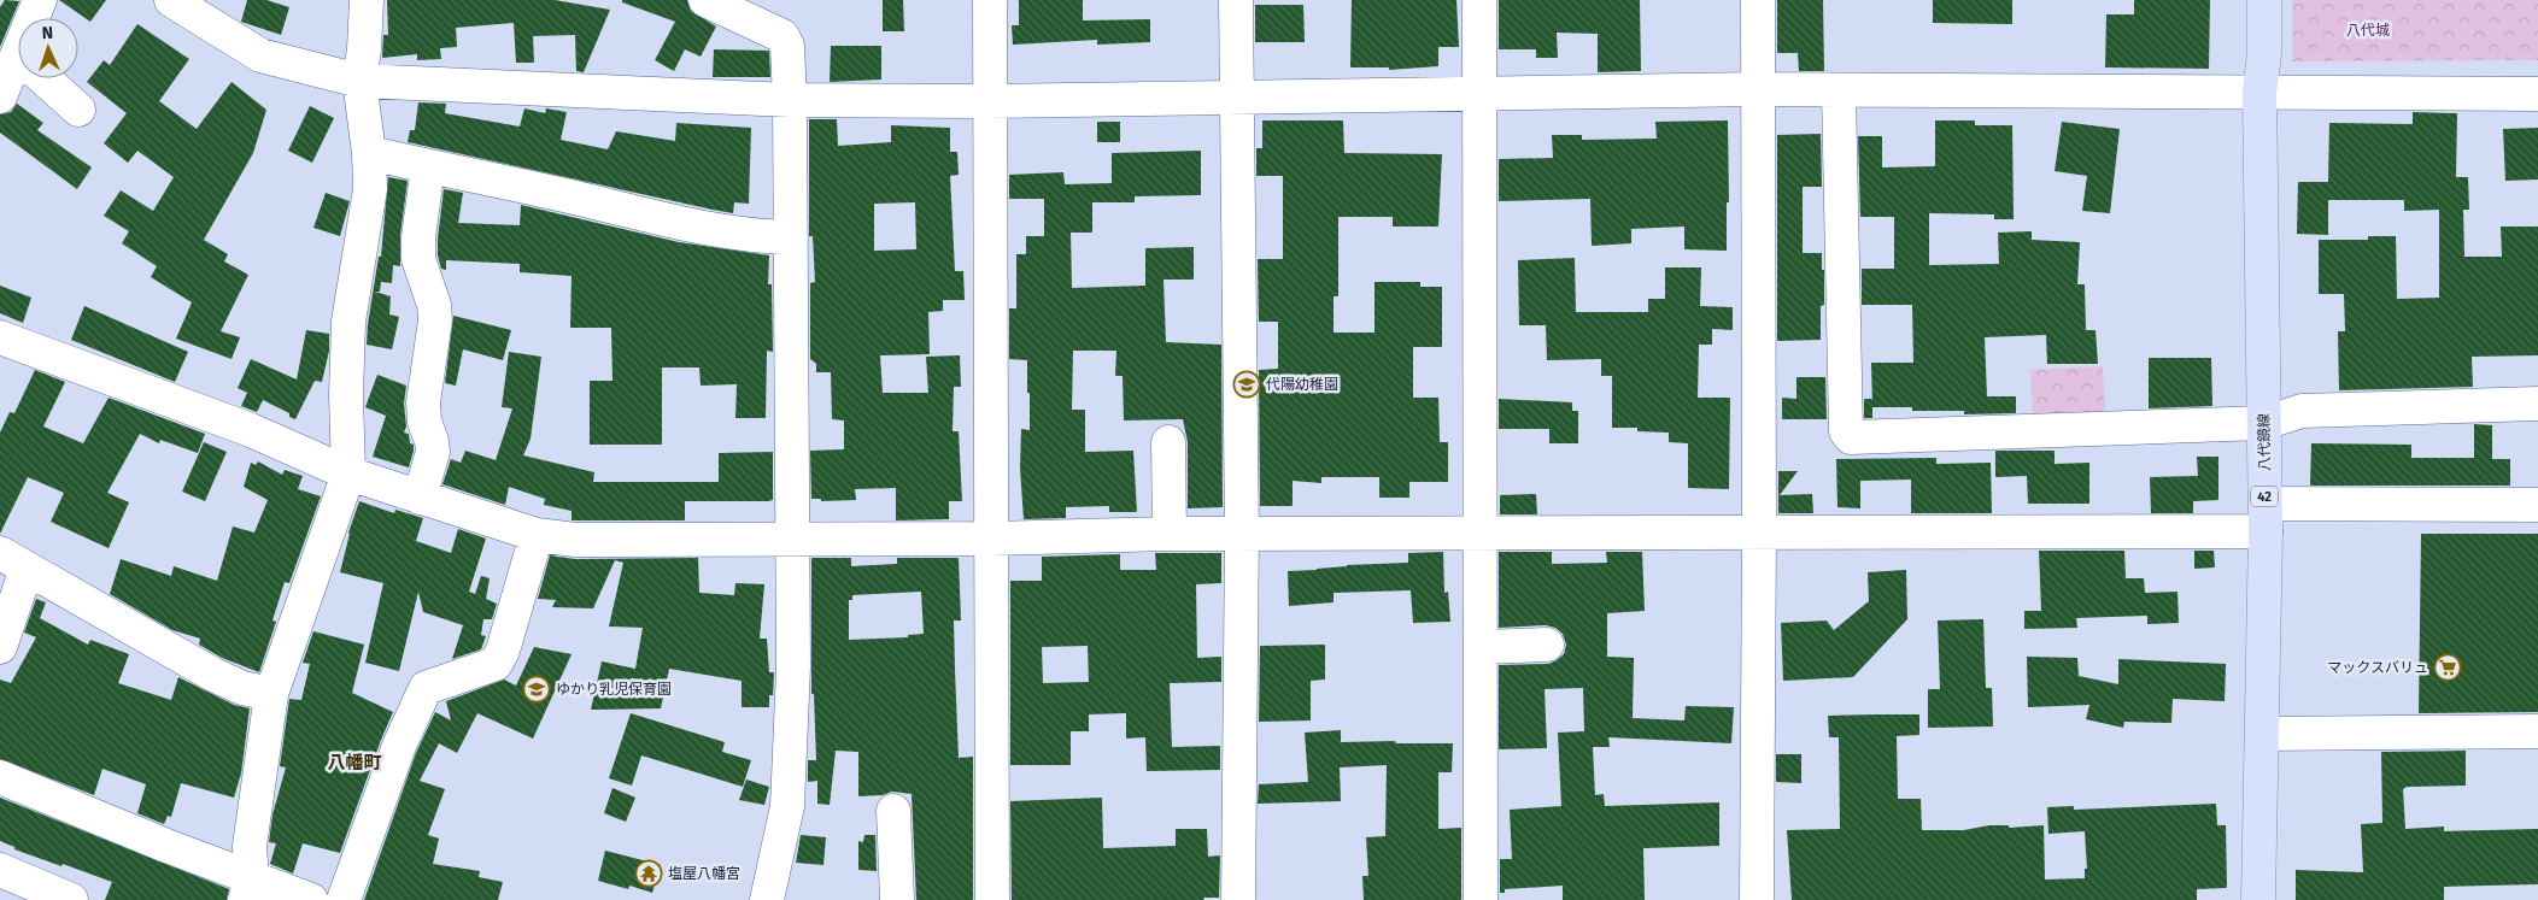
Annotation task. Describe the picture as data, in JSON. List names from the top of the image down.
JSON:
{
  "streets": {
    "main road": ["八代鏡線", "42"]
  },
  "districts": ["八幡町"],
  "parks": ["八代城"],
  "places": {
    "school or university": ["代陽幼稚園", "ゆかり乳児保育園"],
    "supermarket": ["マックスバリュ"],
    "temple": ["塩屋八幡宮"]
  },
  "north": "top"
}
